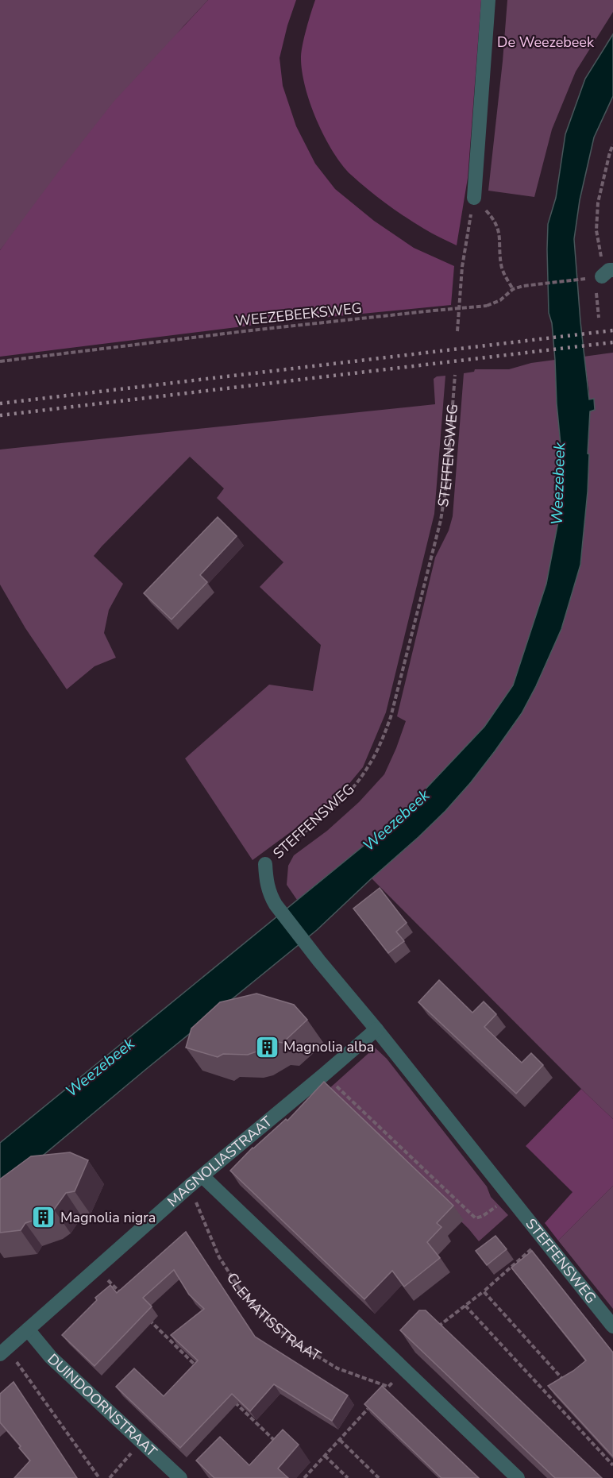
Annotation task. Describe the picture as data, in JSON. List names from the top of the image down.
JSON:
{
  "streets": {
    "street": ["STEFFENSWEG", "MAGNOLIASTRAAT", "DUINDOORNSTRAAT"],
    "path": ["WEEZEBEEKSWEG", "CLEMATISSTRAAT"]
  },
  "crossings": [
    ["STEFFENSWEG", "MAGNOLIASTRAAT"],
    ["MAGNOLIASTRAAT", "CLEMATISSTRAAT"],
    ["MAGNOLIASTRAAT", "DUINDOORNSTRAAT"]
  ],
  "water": ["Weezebeek"],
  "parks": ["De Weezebeek"],
  "places": {
    "building": ["Magnolia alba", "Magnolia nigra"]
  }
}
